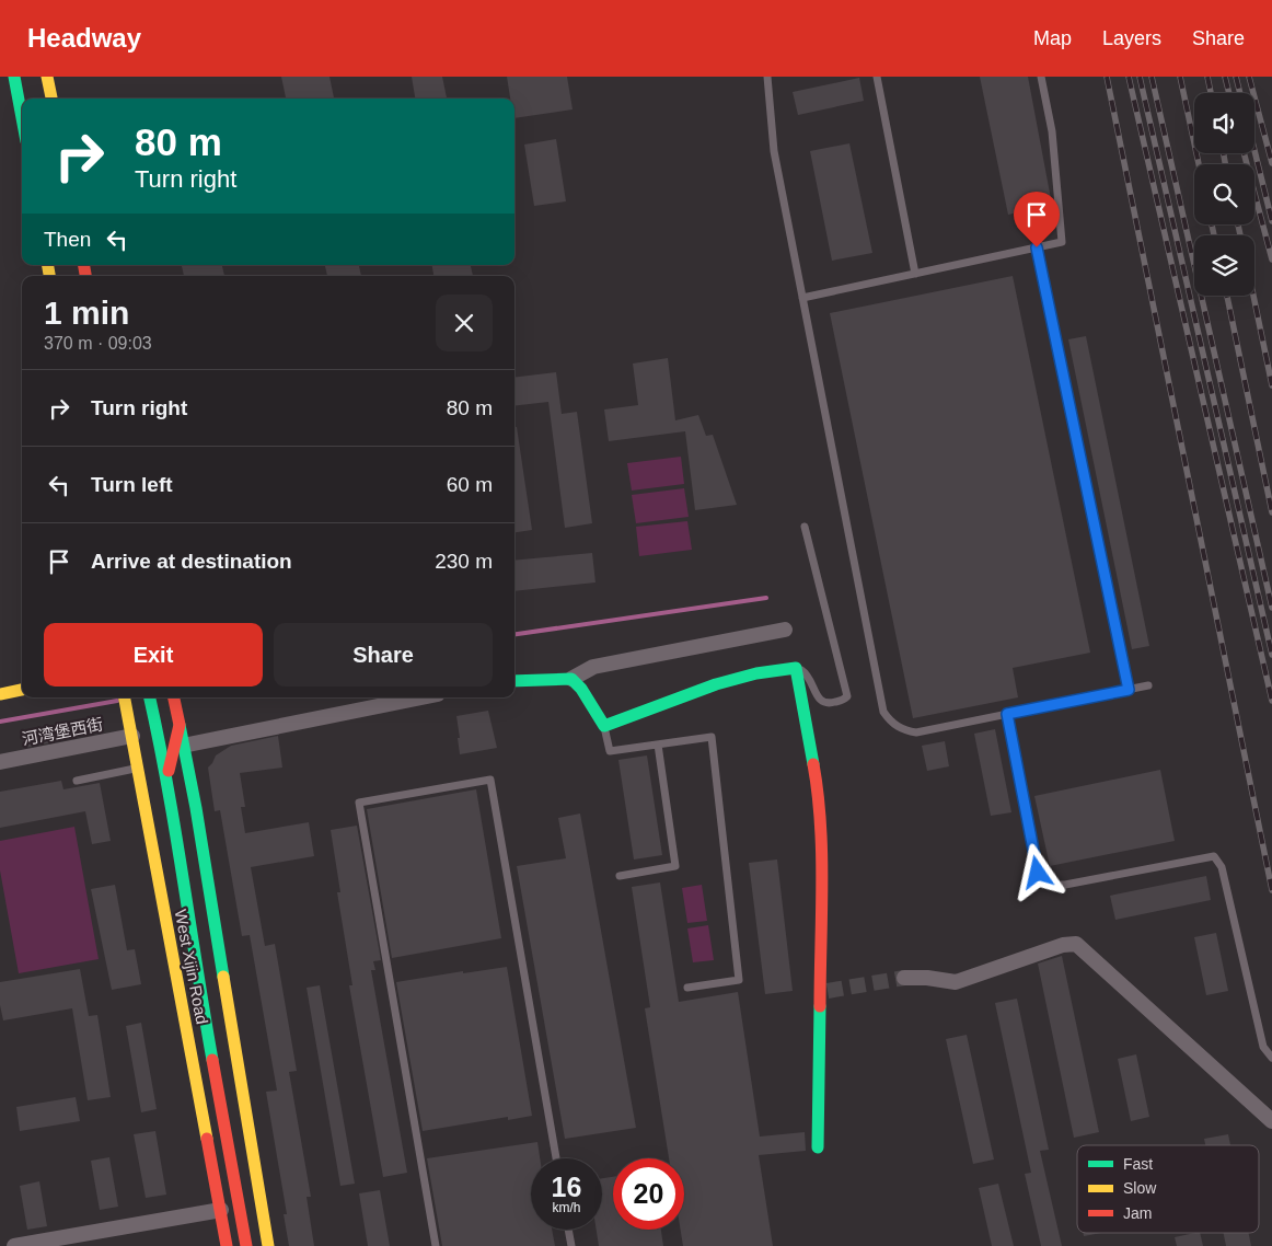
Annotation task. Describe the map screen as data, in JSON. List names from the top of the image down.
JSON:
{
  "streets": {
    "street": ["河湾堡西街", "West Xijin Road"]
  },
  "crossings": [
    ["河湾堡西街", "West Xijin Road"]
  ],
  "legend": ["Fast", "Slow", "Jam"],
  "page": {
    "header": "Headway",
    "nav": ["Map", "Layers", "Share"],
    "turn": ["80 m", "Turn right"],
    "then": "Then",
    "heading": ["1 min", "370 m · 09:03"],
    "list": [
      {
        "name": "Turn right",
        "value": "80 m"
      },
      {
        "name": "Turn left",
        "value": "60 m"
      },
      {
        "name": "Arrive at destination",
        "value": "230 m"
      }
    ],
    "buttons": ["Exit", "Share"],
    "speed": "16 km/h",
    "limit": "20"
  }
}
